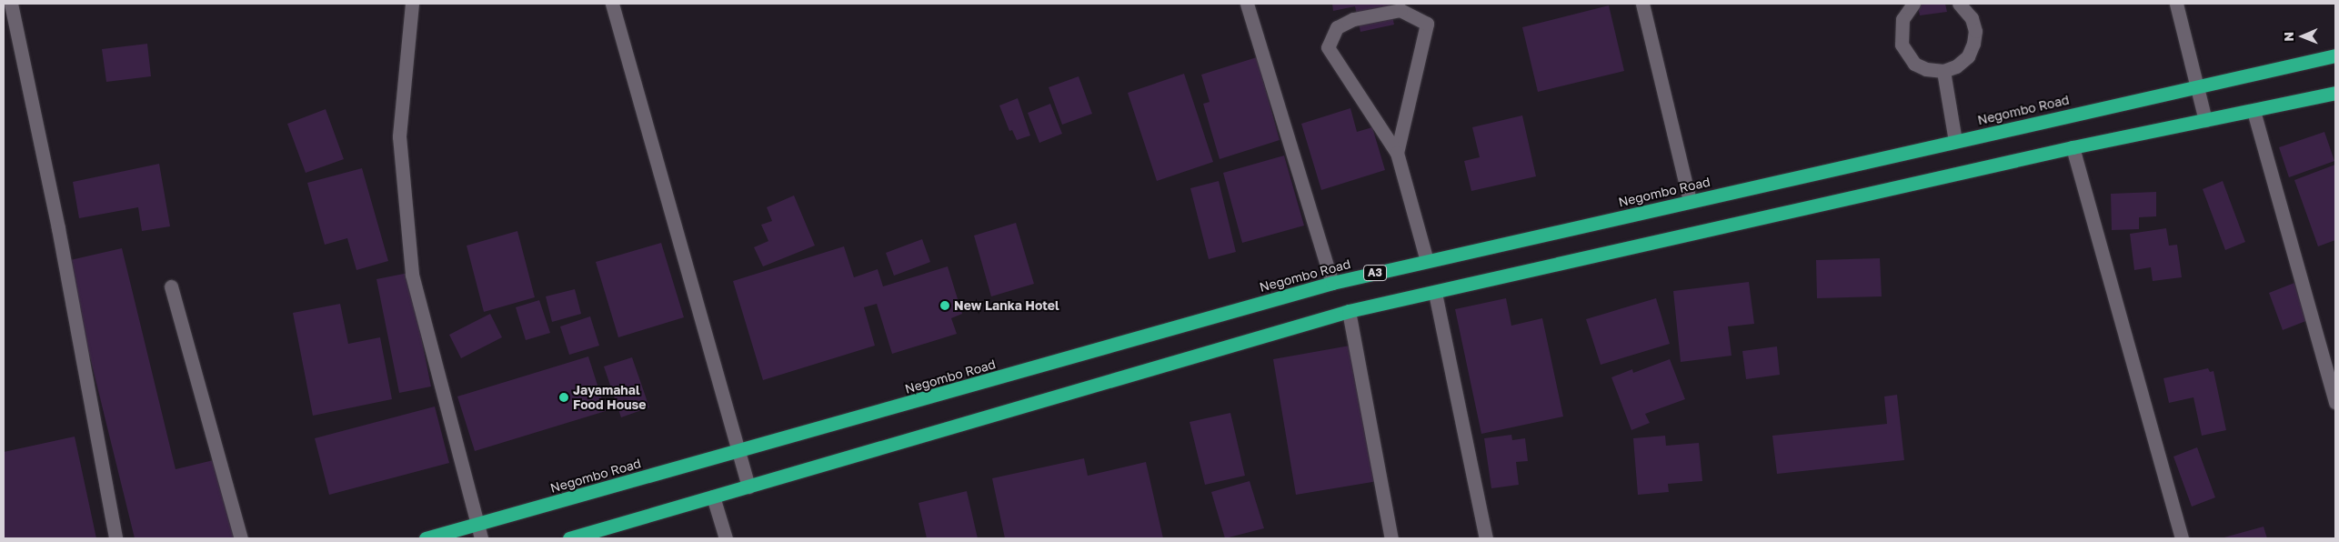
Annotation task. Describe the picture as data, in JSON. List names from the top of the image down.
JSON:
{
  "streets": {
    "highway": ["Negombo Road", "A3"]
  },
  "places": ["New Lanka Hotel", "Jayamahal Food House"],
  "north": "left"
}
